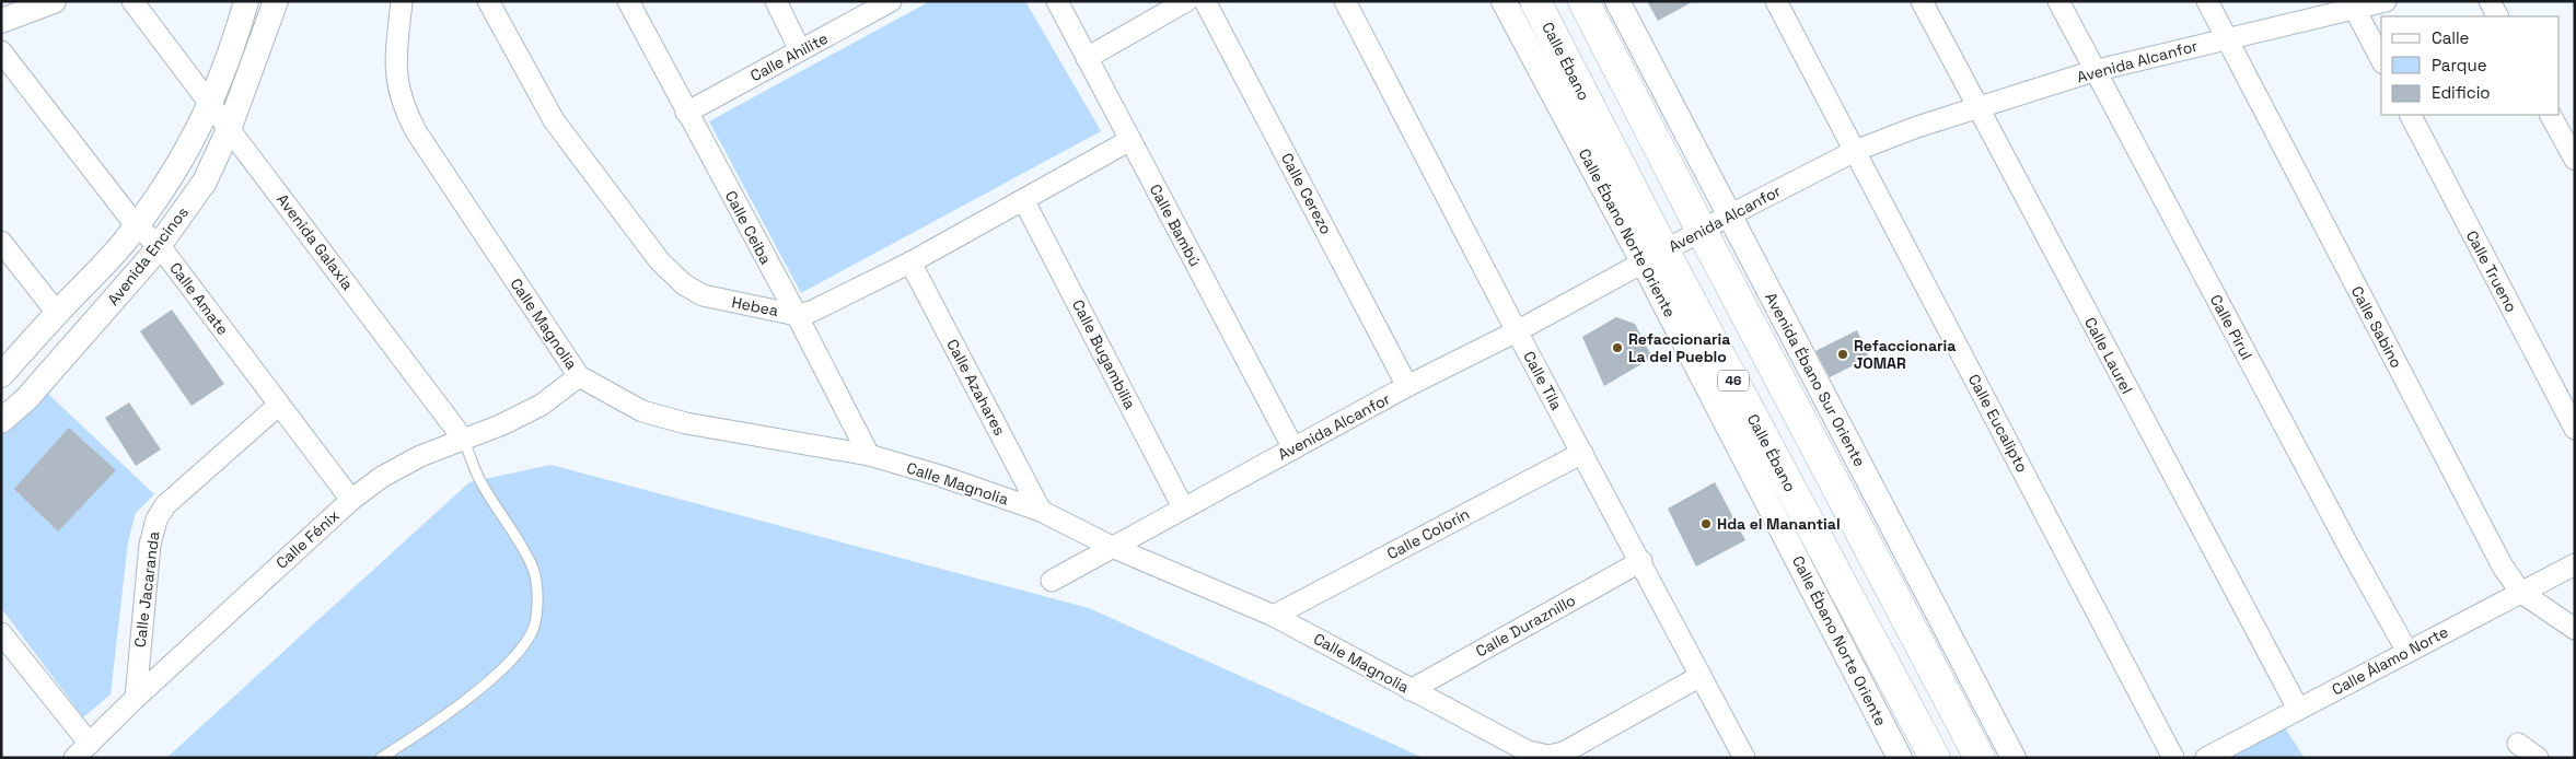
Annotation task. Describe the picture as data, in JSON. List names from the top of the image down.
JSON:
{
  "streets": {
    "main road": ["Calle Ébano", "46"],
    "street": [
      "Calle Ahilite",
      "Avenida Alcanfor",
      "Calle Cerezo",
      "Calle Bambú",
      "Calle Ceiba",
      "Calle Ébano Norte Oriente",
      "Avenida Galaxia",
      "Avenida Encinos",
      "Calle Trueno",
      "Calle Amate",
      "Hebea",
      "Calle Magnolia",
      "Calle Pirul",
      "Calle Sabino",
      "Calle Bugambilia",
      "Calle Laurel",
      "Avenida Ébano Sur Oriente",
      "Calle Tila",
      "Calle Azahares",
      "Calle Eucalipto",
      "Calle Colorín",
      "Calle Fénix",
      "Calle Jacaranda",
      "Calle Duraznillo",
      "Calle Álamo Norte"
    ]
  },
  "crossings": [
    ["Calle Ahilite", "Calle Ceiba"],
    ["Calle Ébano", "Avenida Alcanfor"],
    ["Calle Ébano", "Calle Ébano Norte Oriente"],
    ["Avenida Alcanfor", "Calle Cerezo"],
    ["Avenida Alcanfor", "Calle Bambú"],
    ["Avenida Alcanfor", "Calle Ébano Norte Oriente"],
    ["Avenida Alcanfor", "Calle Magnolia"],
    ["Avenida Alcanfor", "Calle Pirul"],
    ["Avenida Alcanfor", "Calle Sabino"],
    ["Avenida Alcanfor", "Calle Bugambilia"],
    ["Avenida Alcanfor", "Calle Laurel"],
    ["Avenida Alcanfor", "Avenida Ébano Sur Oriente"],
    ["Avenida Alcanfor", "Calle Tila"],
    ["Avenida Alcanfor", "Calle Eucalipto"],
    ["Calle Bambú", "Hebea"],
    ["Calle Ceiba", "Hebea"],
    ["Calle Ceiba", "Calle Magnolia"],
    ["Avenida Galaxia", "Avenida Encinos"],
    ["Avenida Galaxia", "Calle Fénix"],
    ["Avenida Encinos", "Calle Amate"],
    ["Calle Amate", "Calle Fénix"],
    ["Calle Amate", "Calle Jacaranda"],
    ["Hebea", "Calle Bugambilia"],
    ["Hebea", "Calle Azahares"],
    ["Calle Magnolia", "Calle Tila"],
    ["Calle Magnolia", "Calle Azahares"],
    ["Calle Magnolia", "Calle Colorín"],
    ["Calle Magnolia", "Calle Fénix"],
    ["Calle Magnolia", "Calle Duraznillo"],
    ["Calle Pirul", "Calle Álamo Norte"],
    ["Calle Sabino", "Calle Álamo Norte"],
    ["Calle Laurel", "Calle Álamo Norte"],
    ["Calle Tila", "Calle Colorín"],
    ["Calle Tila", "Calle Duraznillo"],
    ["Calle Fénix", "Calle Jacaranda"]
  ],
  "places": ["Refaccionaria La del Pueblo", "Refaccionaria JOMAR", "Hda el Manantial"],
  "legend": ["Calle", "Parque", "Edificio"]
}
